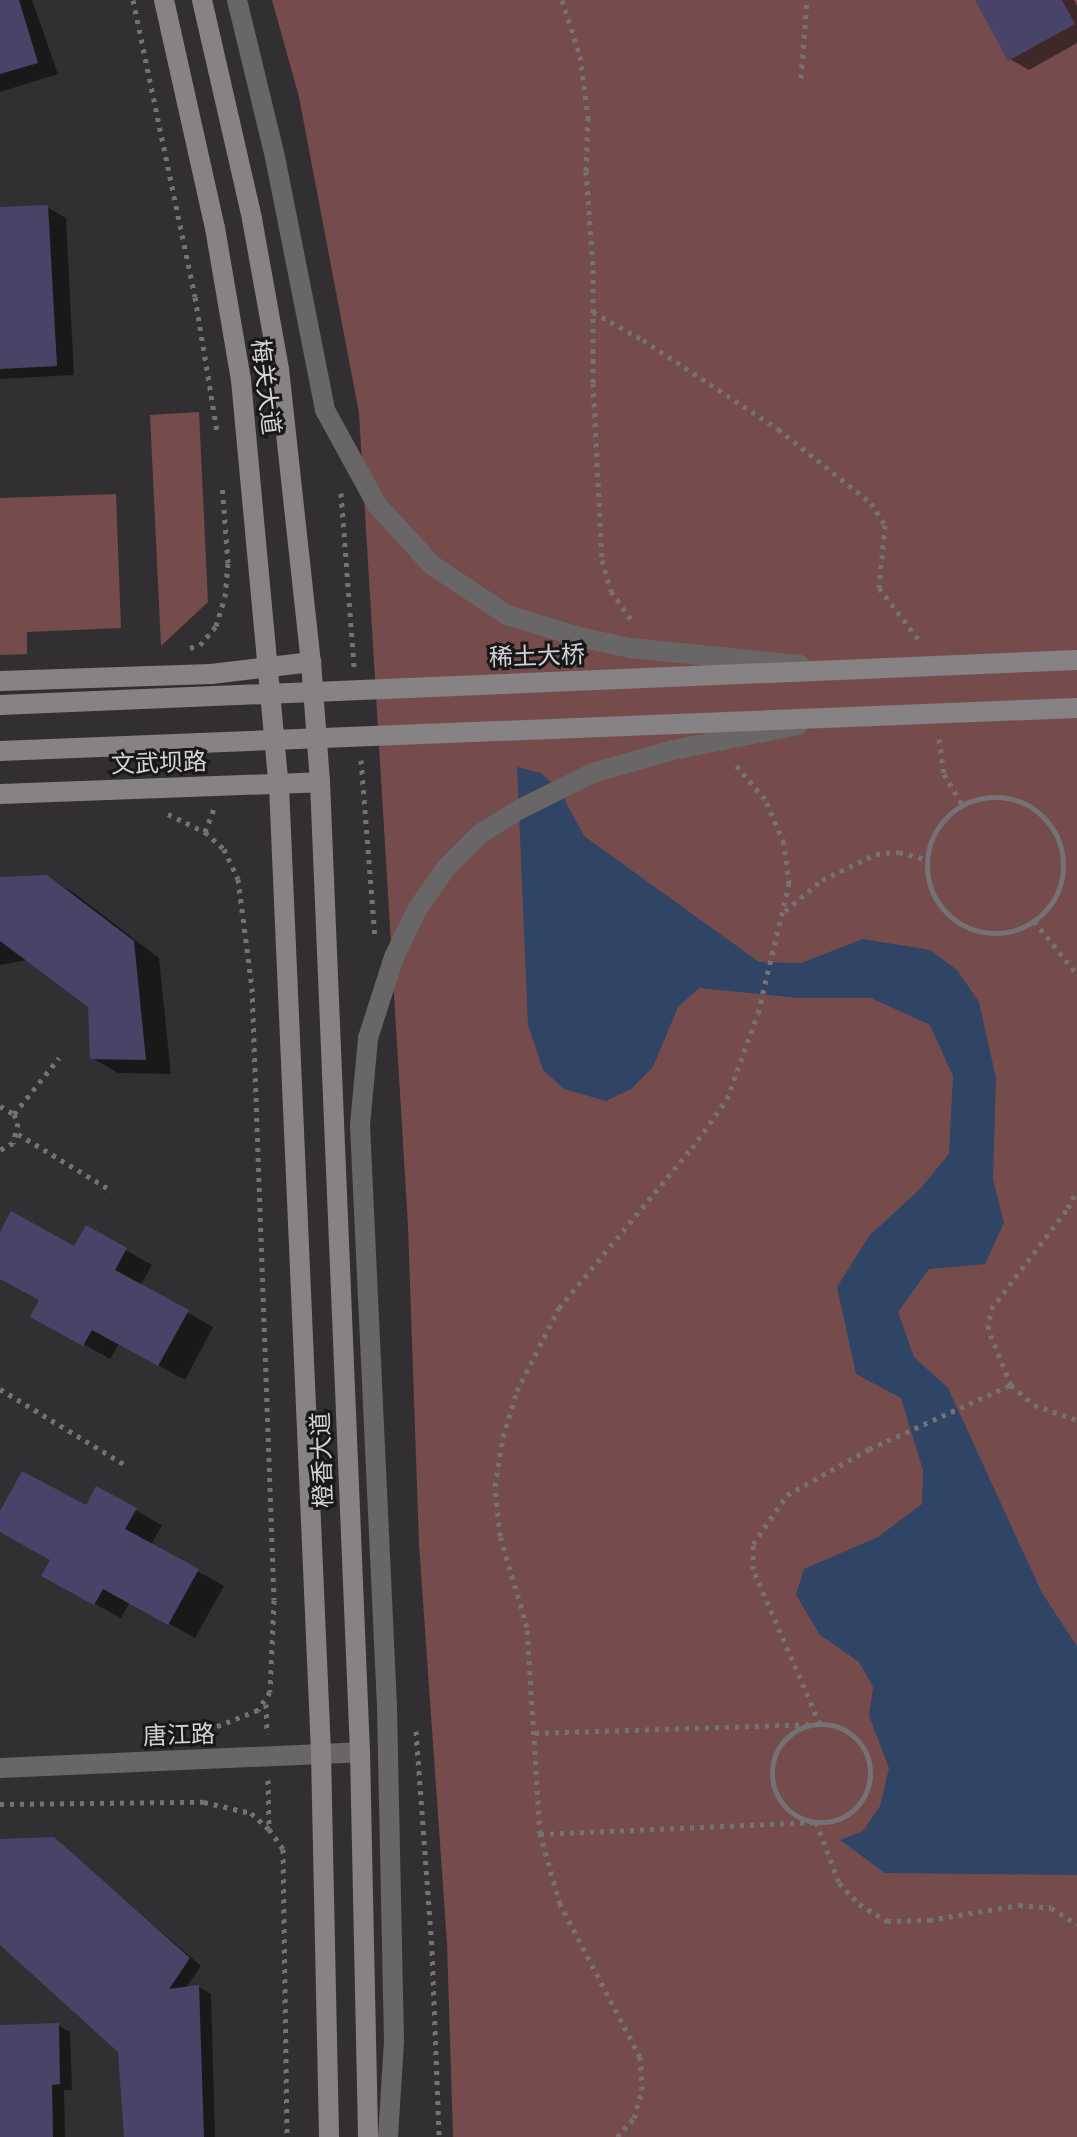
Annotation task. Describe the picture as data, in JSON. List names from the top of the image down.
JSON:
{
  "streets": {
    "main road": [
      "梅关大道",
      "稀土大桥",
      "文武坝路",
      "橙香大道"
    ],
    "street": ["唐江路"]
  },
  "crossings": [
    ["梅关大道", "文武坝路"],
    ["梅关大道", "橙香大道"],
    ["文武坝路", "橙香大道"],
    ["橙香大道", "唐江路"]
  ]
}
